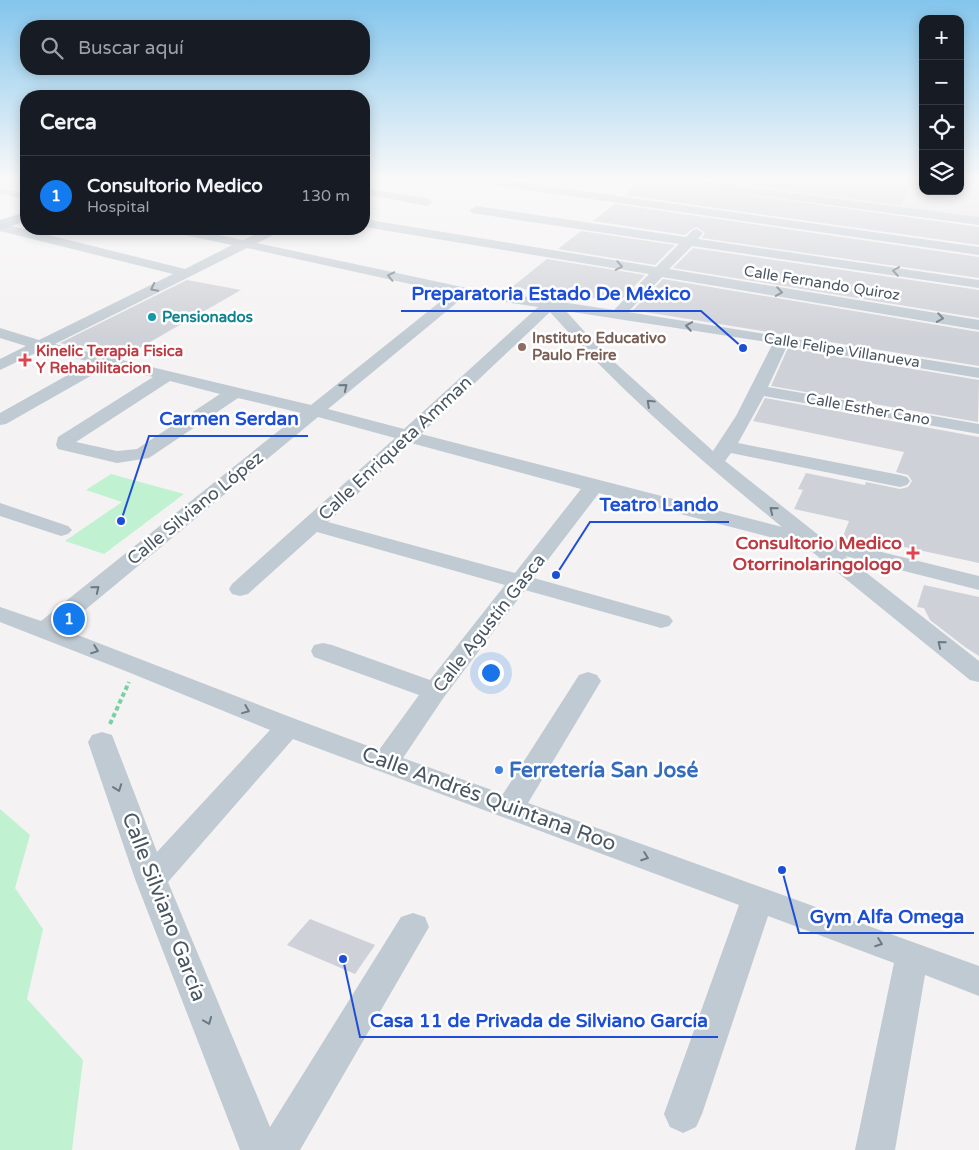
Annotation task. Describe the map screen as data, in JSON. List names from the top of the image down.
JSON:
{
  "streets": {
    "street": [
      "Calle Fernando Quiroz",
      "Calle Felipe Villanueva",
      "Calle Esther Cano",
      "Calle Enriqueta Amman",
      "Calle Silviano López",
      "Calle Agustín Gasca",
      "Calle Andrés Quintana Roo",
      "Calle Silviano García"
    ]
  },
  "crossings": [
    ["Calle Felipe Villanueva", "Calle Enriqueta Amman"],
    ["Calle Felipe Villanueva", "Calle Silviano López"],
    ["Calle Silviano López", "Calle Andrés Quintana Roo"],
    ["Calle Agustín Gasca", "Calle Andrés Quintana Roo"]
  ],
  "one_way": ["Calle Andrés Quintana Roo", "Calle Silviano García"],
  "places": {
    "other": [
      "Pensionados",
      "Instituto Educativo Paulo Freire",
      "Preparatoria Estado De México",
      "Carmen Serdan",
      "Teatro Lando",
      "Ferretería San José",
      "Gym Alfa Omega",
      "Casa 11 de Privada de Silviano García"
    ],
    "health": ["Kinelic Terapia Fisica Y Rehabilitacion", "Consultorio Medico Otorrinolaringologo"]
  },
  "page": {
    "map_buttons": ["+", "−"],
    "search": "Buscar aquí",
    "heading": "Cerca",
    "list": [
      {
        "mark": "1",
        "name": "Consultorio Medico",
        "note": "Hospital",
        "value": "130 m"
      }
    ],
    "pins": "1"
  }
}
